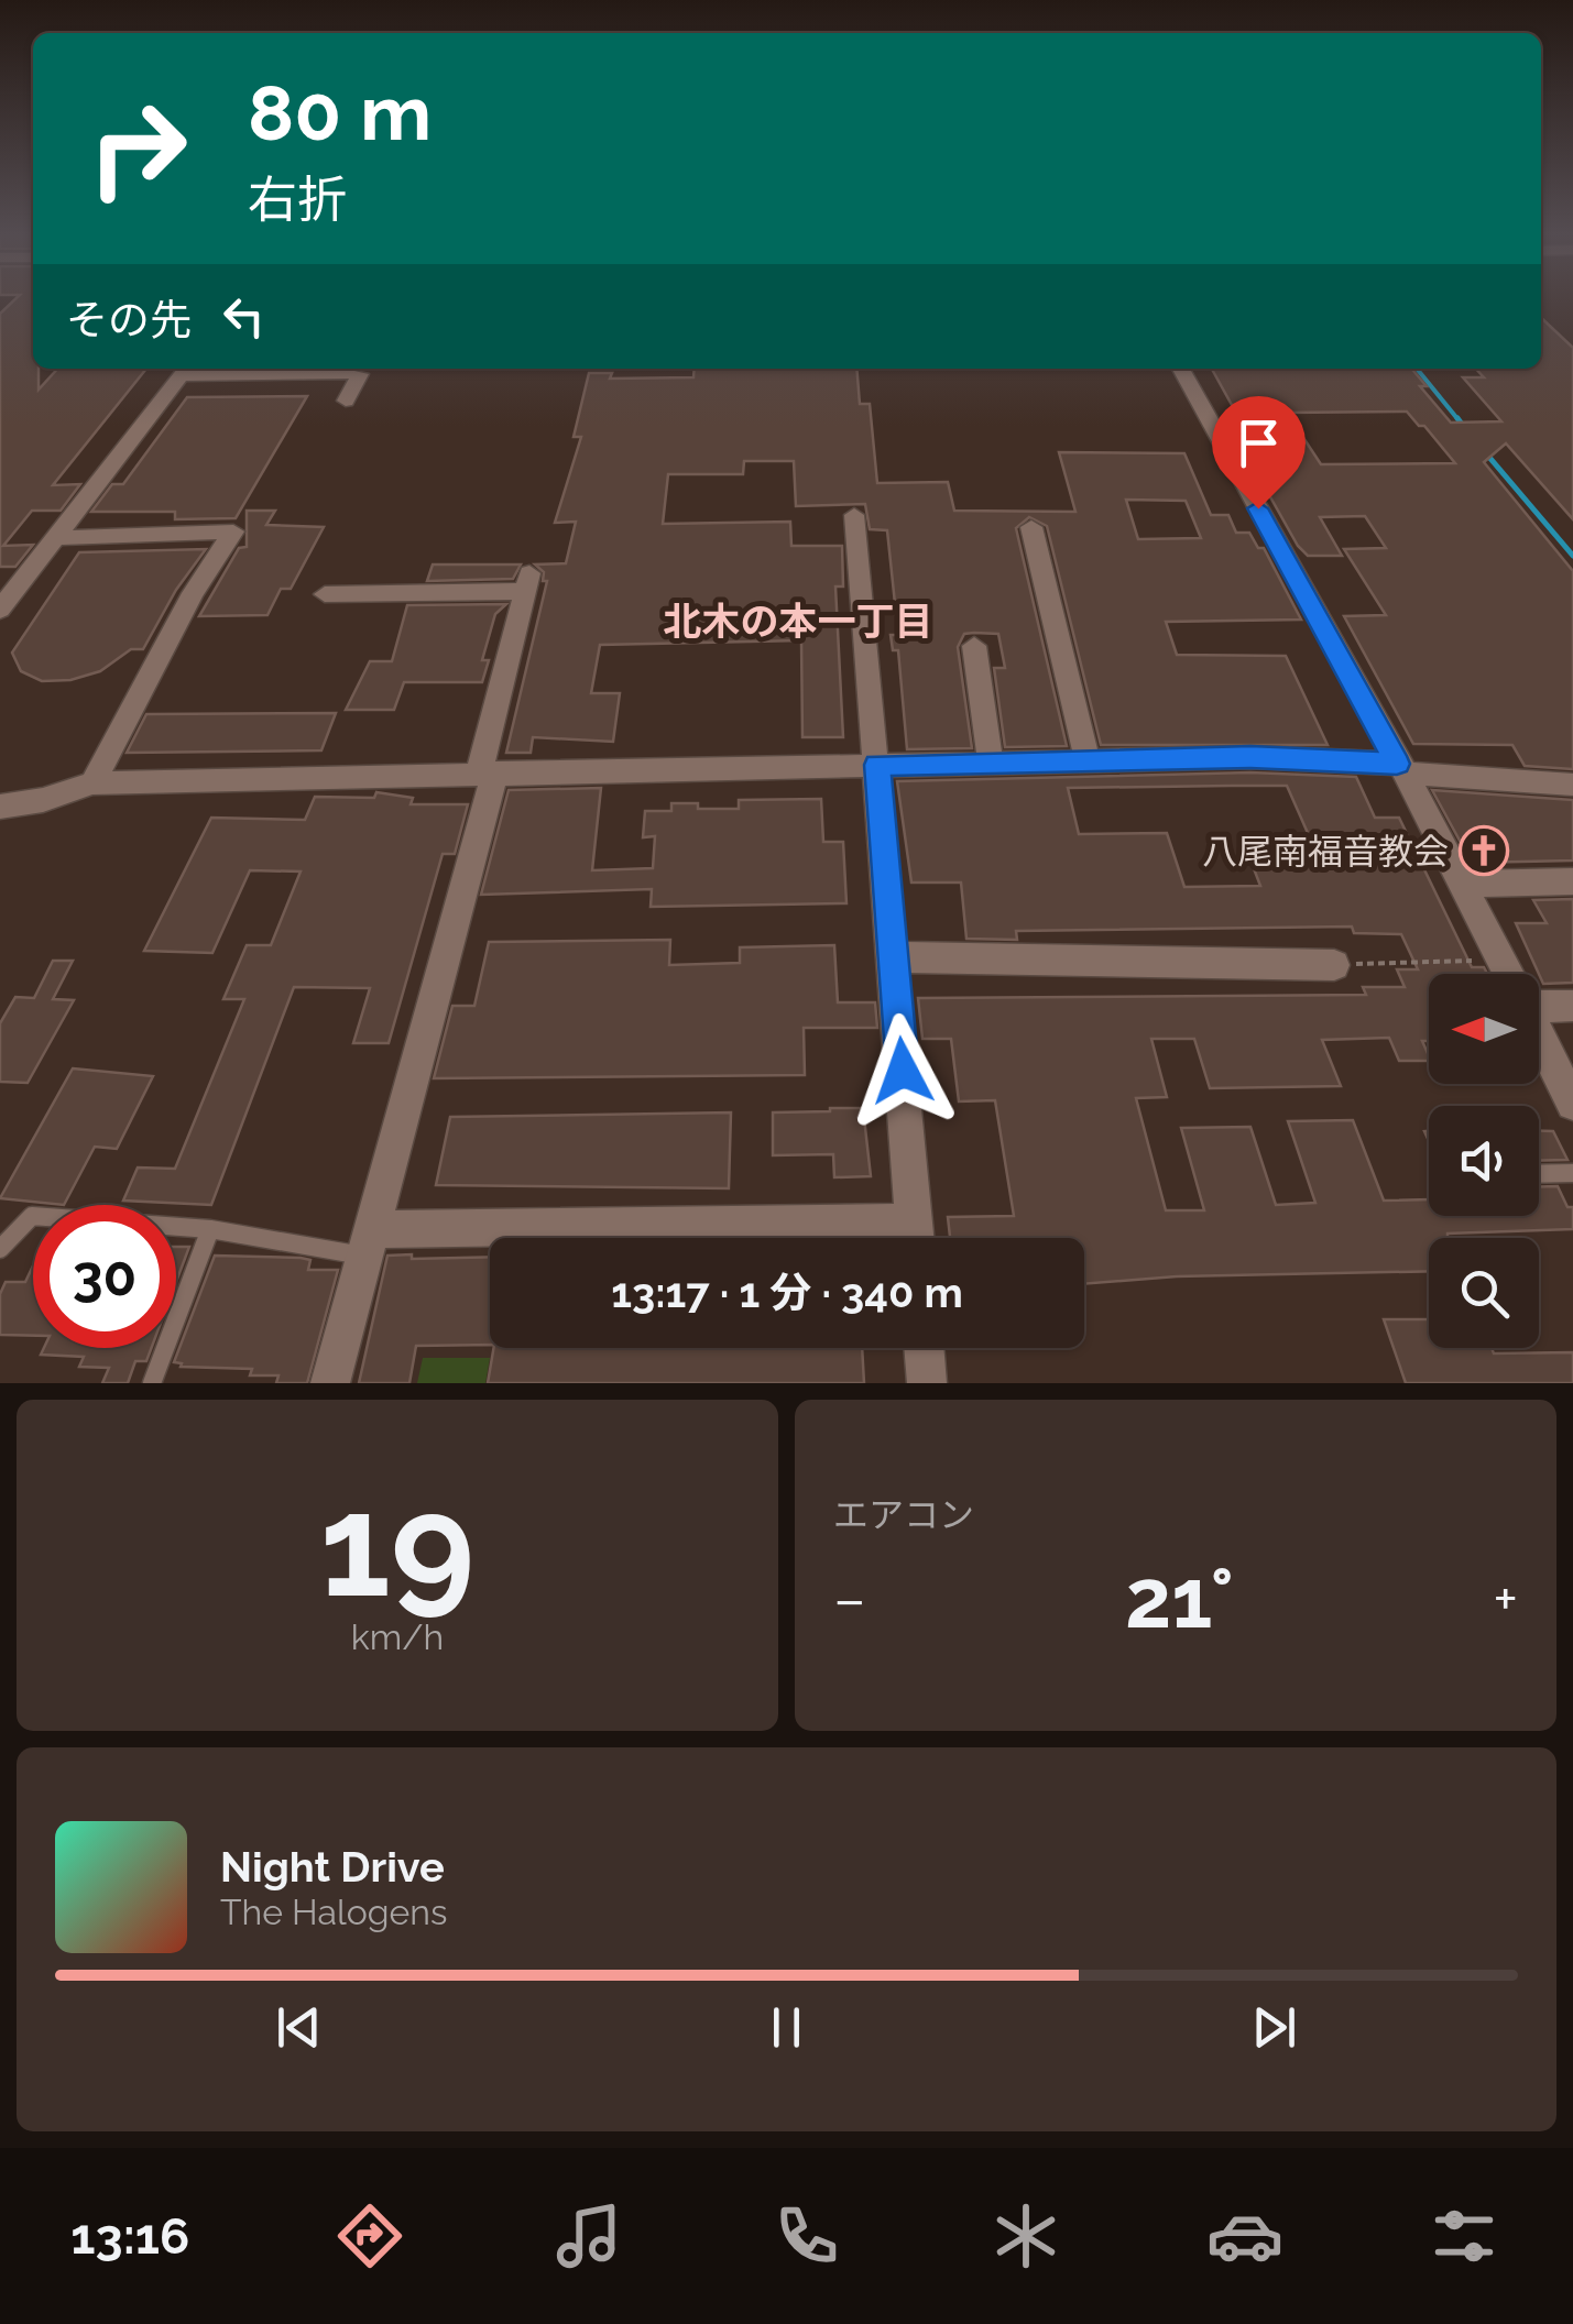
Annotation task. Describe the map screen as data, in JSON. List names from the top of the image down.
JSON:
{
  "districts": ["北木の本一丁目"],
  "places": {
    "church": ["八尾南福音教会"]
  },
  "north": "left",
  "page": {
    "turn": ["80 m", "右折"],
    "then": "その先",
    "limit": "30",
    "trip": "13:17 · 1 分 · 340 m",
    "tile": [
      ["19", "km/h"],
      "エアコン"
    ],
    "heat": ["−", "21°", "+"],
    "song": ["Night Drive", "The Halogens"],
    "tabs": "13:16"
  }
}
